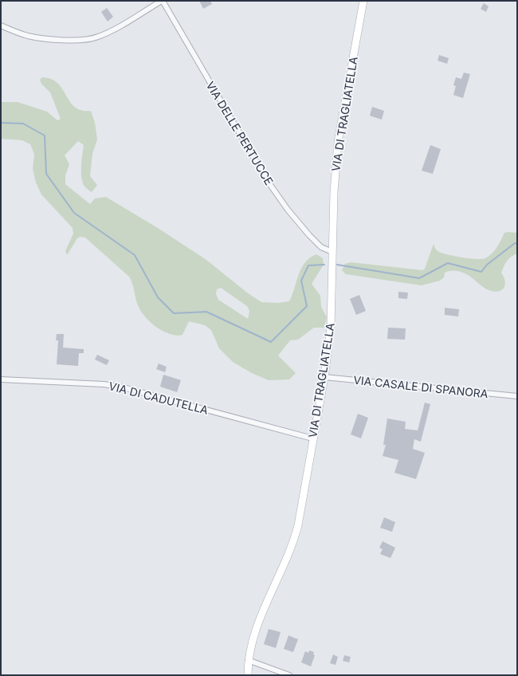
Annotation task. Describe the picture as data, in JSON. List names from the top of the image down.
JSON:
{
  "streets": {
    "street": [
      "VIA DI TRAGLIATELLA",
      "VIA DELLE PERTUCCE",
      "VIA CASALE DI SPANORA",
      "VIA DI CADUTELLA"
    ]
  },
  "crossings": [
    ["VIA DI TRAGLIATELLA", "VIA DELLE PERTUCCE"],
    ["VIA DI TRAGLIATELLA", "VIA CASALE DI SPANORA"],
    ["VIA DI TRAGLIATELLA", "VIA DI CADUTELLA"]
  ]
}
